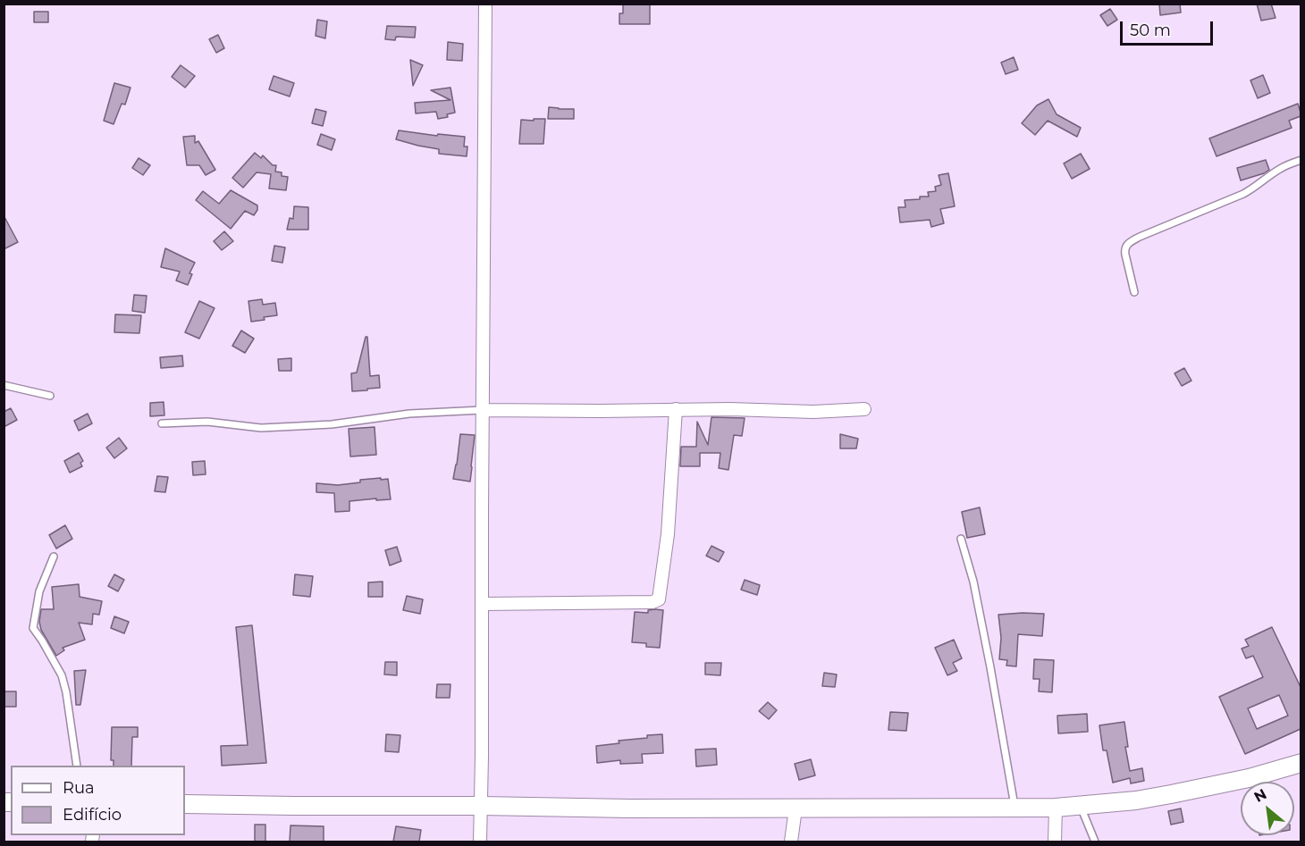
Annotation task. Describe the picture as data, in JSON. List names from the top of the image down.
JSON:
{
  "legend": ["Rua", "Edifício"],
  "scale_bar": "50 m",
  "north": "top left"
}
